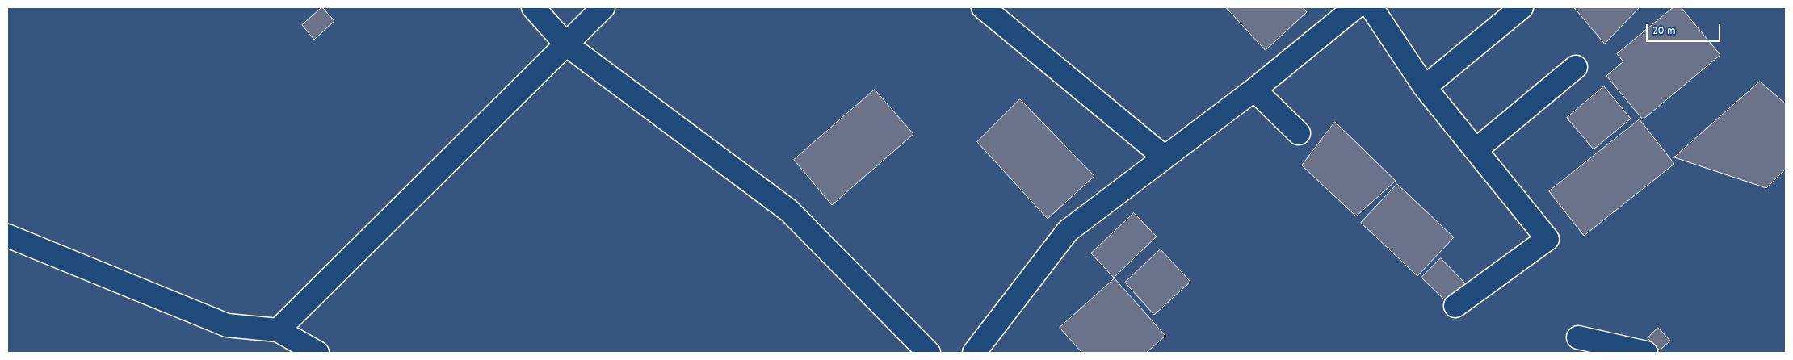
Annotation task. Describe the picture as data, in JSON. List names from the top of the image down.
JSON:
{
  "scale_bar": "20 m"
}
